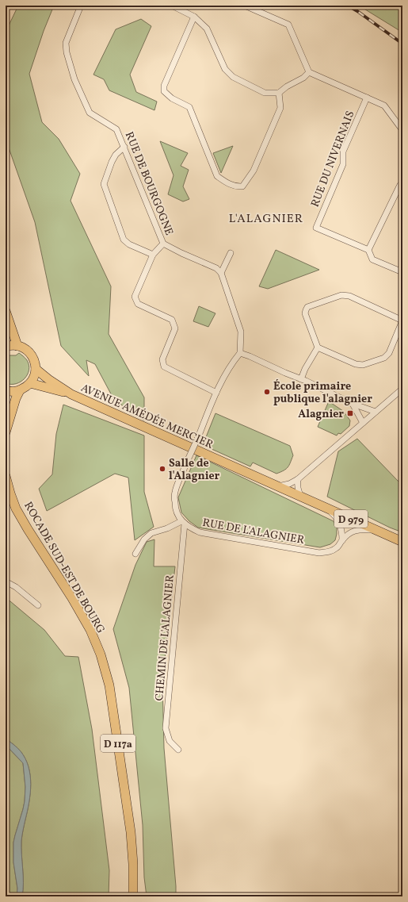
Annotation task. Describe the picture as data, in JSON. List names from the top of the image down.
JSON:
{
  "streets": {
    "main road": [
      "AVENUE AMÉDÉE MERCIER",
      "D 979",
      "ROCADE SUD-EST DE BOURG",
      "D 117a"
    ],
    "street": [
      "RUE DU NIVERNAIS",
      "RUE DE BOURGOGNE",
      "RUE DE L'ALAGNIER",
      "CHEMIN DE L'ALAGNIER"
    ]
  },
  "crossings": [
    ["AVENUE AMÉDÉE MERCIER", "D 979"],
    ["D 979", "RUE DE L'ALAGNIER"],
    ["RUE DE L'ALAGNIER", "CHEMIN DE L'ALAGNIER"]
  ],
  "districts": ["L'ALAGNIER"],
  "places": {
    "other": ["École primaire publique l'alagnier", "Salle de l'Alagnier"],
    "transit": ["Alagnier"]
  }
}
